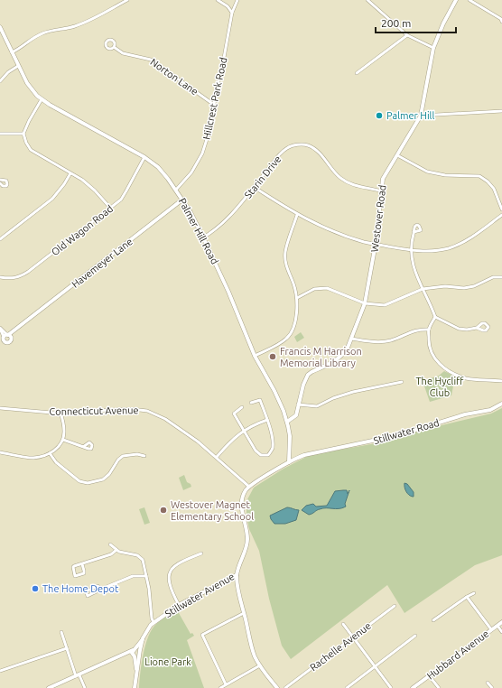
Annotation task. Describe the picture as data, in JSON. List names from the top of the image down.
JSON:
{
  "streets": {
    "main road": [
      "Westover Road",
      "Palmer Hill Road",
      "Havemeyer Lane",
      "Stillwater Road",
      "Stillwater Avenue",
      "Hubbard Avenue"
    ],
    "street": [
      "Norton Lane",
      "Hillcrest Park Road",
      "Starin Drive",
      "Old Wagon Road",
      "Connecticut Avenue",
      "Rachelle Avenue"
    ]
  },
  "crossings": [
    ["Norton Lane", "Hillcrest Park Road"],
    ["Hillcrest Park Road", "Palmer Hill Road"],
    ["Starin Drive", "Westover Road"],
    ["Starin Drive", "Palmer Hill Road"],
    ["Westover Road", "Palmer Hill Road"],
    ["Old Wagon Road", "Palmer Hill Road"],
    ["Palmer Hill Road", "Havemeyer Lane"],
    ["Palmer Hill Road", "Stillwater Road"],
    ["Connecticut Avenue", "Stillwater Avenue"]
  ],
  "parks": ["The Hycliff Club", "Lione Park"],
  "places": [
    "Palmer Hill",
    "Francis M Harrison Memorial Library",
    "Westover Magnet Elementary School",
    "The Home Depot"
  ],
  "scale_bar": "200 m"
}
